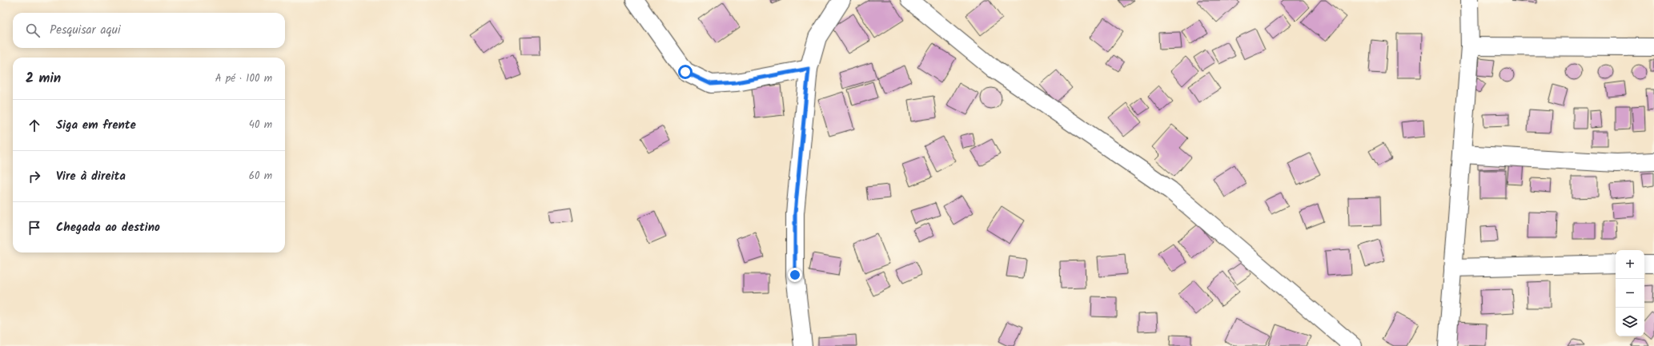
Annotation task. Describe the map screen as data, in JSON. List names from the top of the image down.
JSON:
{
  "page": {
    "search": "Pesquisar aqui",
    "heading": ["2 min", "A pé · 100 m"],
    "list": [
      ["Siga em frente", "40 m"],
      ["Vire à direita", "60 m"],
      "Chegada ao destino"
    ],
    "map_buttons": ["+", "−"]
  }
}
